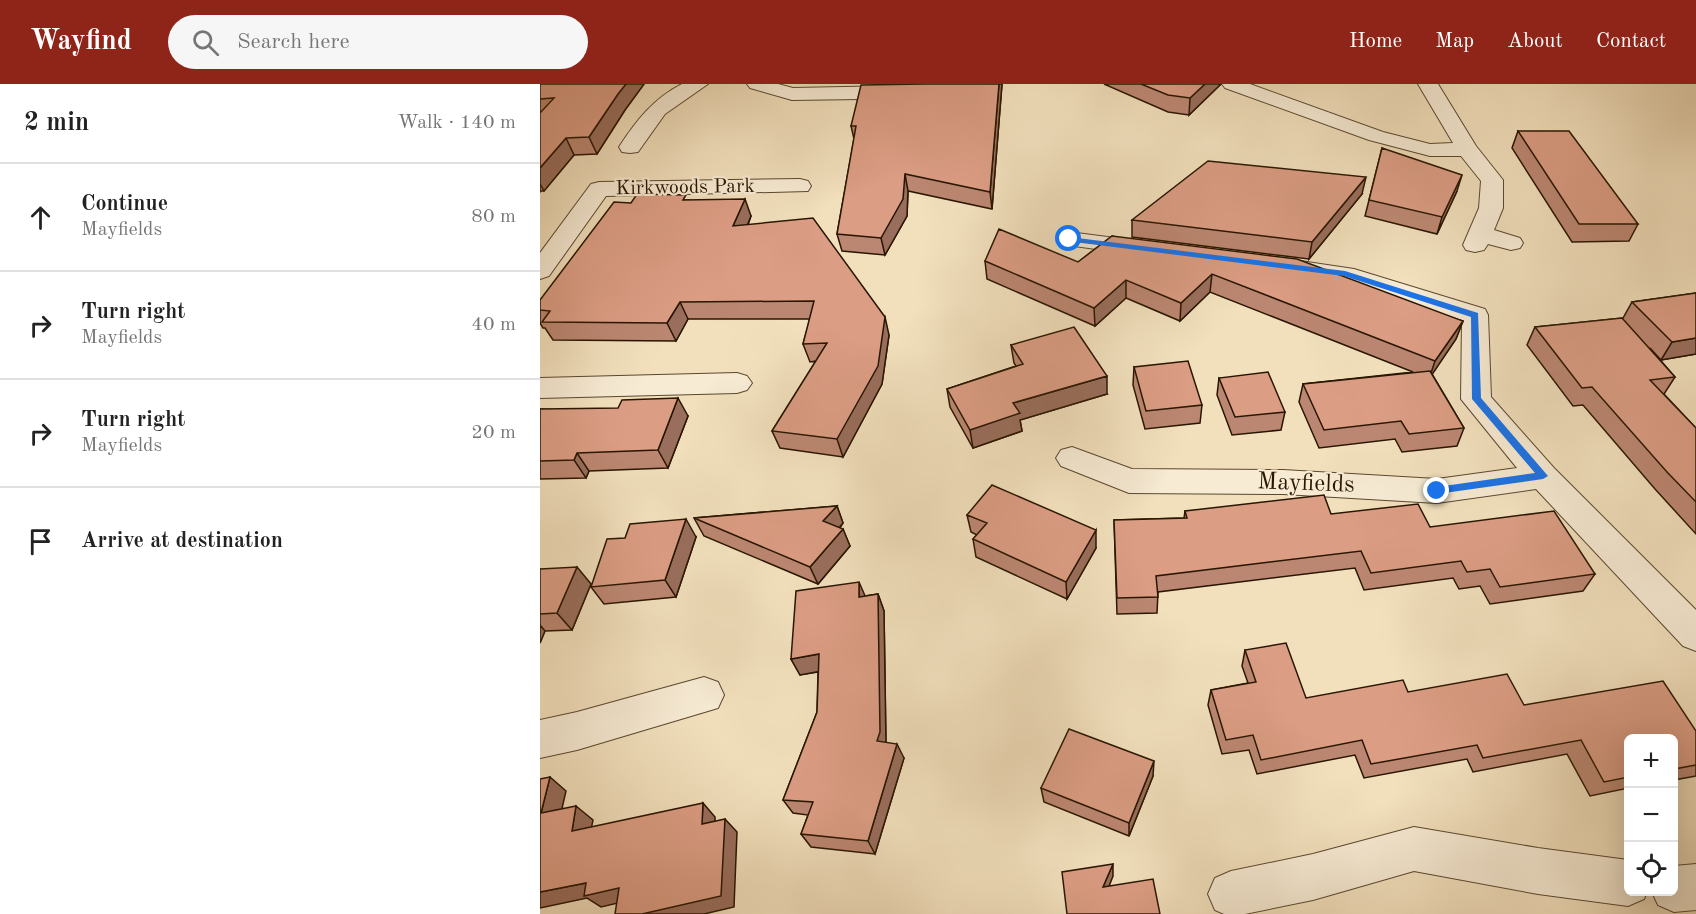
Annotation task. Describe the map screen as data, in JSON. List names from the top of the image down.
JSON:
{
  "streets": {
    "street": ["Kirkwoods Park", "Mayfields"]
  },
  "page": {
    "header": "Wayfind",
    "search": "Search here",
    "nav": [
      "Home",
      "Map",
      "About",
      "Contact"
    ],
    "heading": ["2 min", "Walk · 140 m"],
    "list": [
      ["Continue", "Mayfields", "80 m"],
      ["Turn right", "Mayfields", "40 m"],
      ["Turn right", "Mayfields", "20 m"],
      "Arrive at destination"
    ],
    "map_buttons": ["+", "−"]
  }
}
